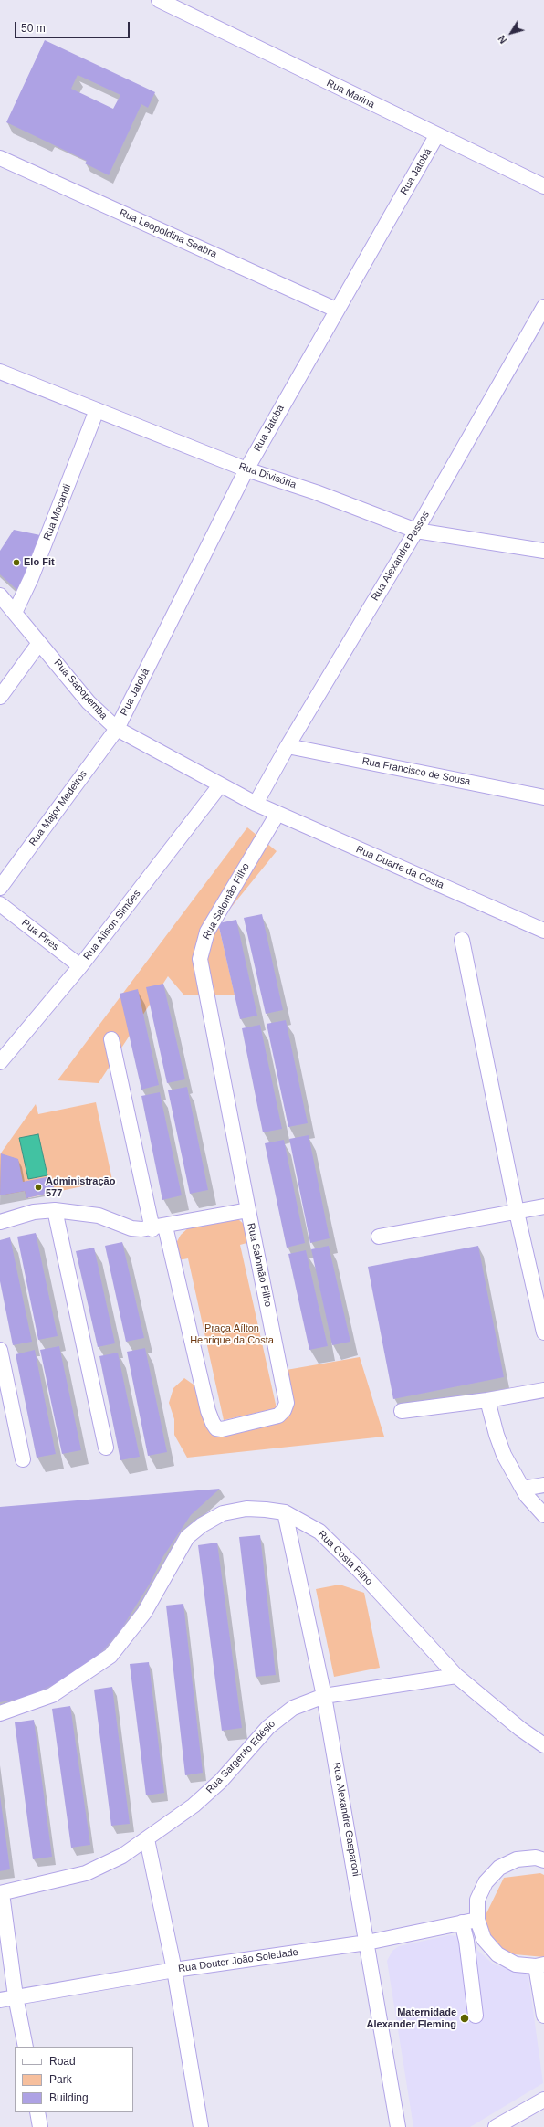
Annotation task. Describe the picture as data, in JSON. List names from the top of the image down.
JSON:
{
  "streets": {
    "street": [
      "Rua Marina",
      "Rua Jatobá",
      "Rua Leopoldina Seabra",
      "Rua Divisória",
      "Rua Mocandi",
      "Rua Alexandre Passos",
      "Rua Sapopemba",
      "Rua Francisco de Sousa",
      "Rua Major Medeiros",
      "Rua Duarte da Costa",
      "Rua Salomão Filho",
      "Rua Aílson Simões",
      "Rua Pires",
      "Rua Costa Filho",
      "Rua Sargento Edésio",
      "Rua Alexandre Gasparoni",
      "Rua Doutor João Soledade"
    ]
  },
  "crossings": [
    ["Rua Marina", "Rua Jatobá"],
    ["Rua Jatobá", "Rua Leopoldina Seabra"],
    ["Rua Jatobá", "Rua Divisória"],
    ["Rua Jatobá", "Rua Sapopemba"],
    ["Rua Jatobá", "Rua Major Medeiros"],
    ["Rua Divisória", "Rua Mocandi"],
    ["Rua Divisória", "Rua Alexandre Passos"],
    ["Rua Mocandi", "Rua Sapopemba"],
    ["Rua Alexandre Passos", "Rua Sapopemba"],
    ["Rua Alexandre Passos", "Rua Francisco de Sousa"],
    ["Rua Alexandre Passos", "Rua Duarte da Costa"],
    ["Rua Sapopemba", "Rua Major Medeiros"],
    ["Rua Sapopemba", "Rua Duarte da Costa"],
    ["Rua Sapopemba", "Rua Aílson Simões"],
    ["Rua Duarte da Costa", "Rua Salomão Filho"],
    ["Rua Aílson Simões", "Rua Pires"],
    ["Rua Costa Filho", "Rua Sargento Edésio"],
    ["Rua Costa Filho", "Rua Alexandre Gasparoni"],
    ["Rua Sargento Edésio", "Rua Alexandre Gasparoni"],
    ["Rua Alexandre Gasparoni", "Rua Doutor João Soledade"]
  ],
  "parks": ["Praça Aílton Henrique da Costa"],
  "places": ["Elo Fit", "Administração 577", "Maternidade Alexander Fleming"],
  "legend": ["Road", "Park", "Building"],
  "scale_bar": "50 m",
  "north": "bottom left"
}
